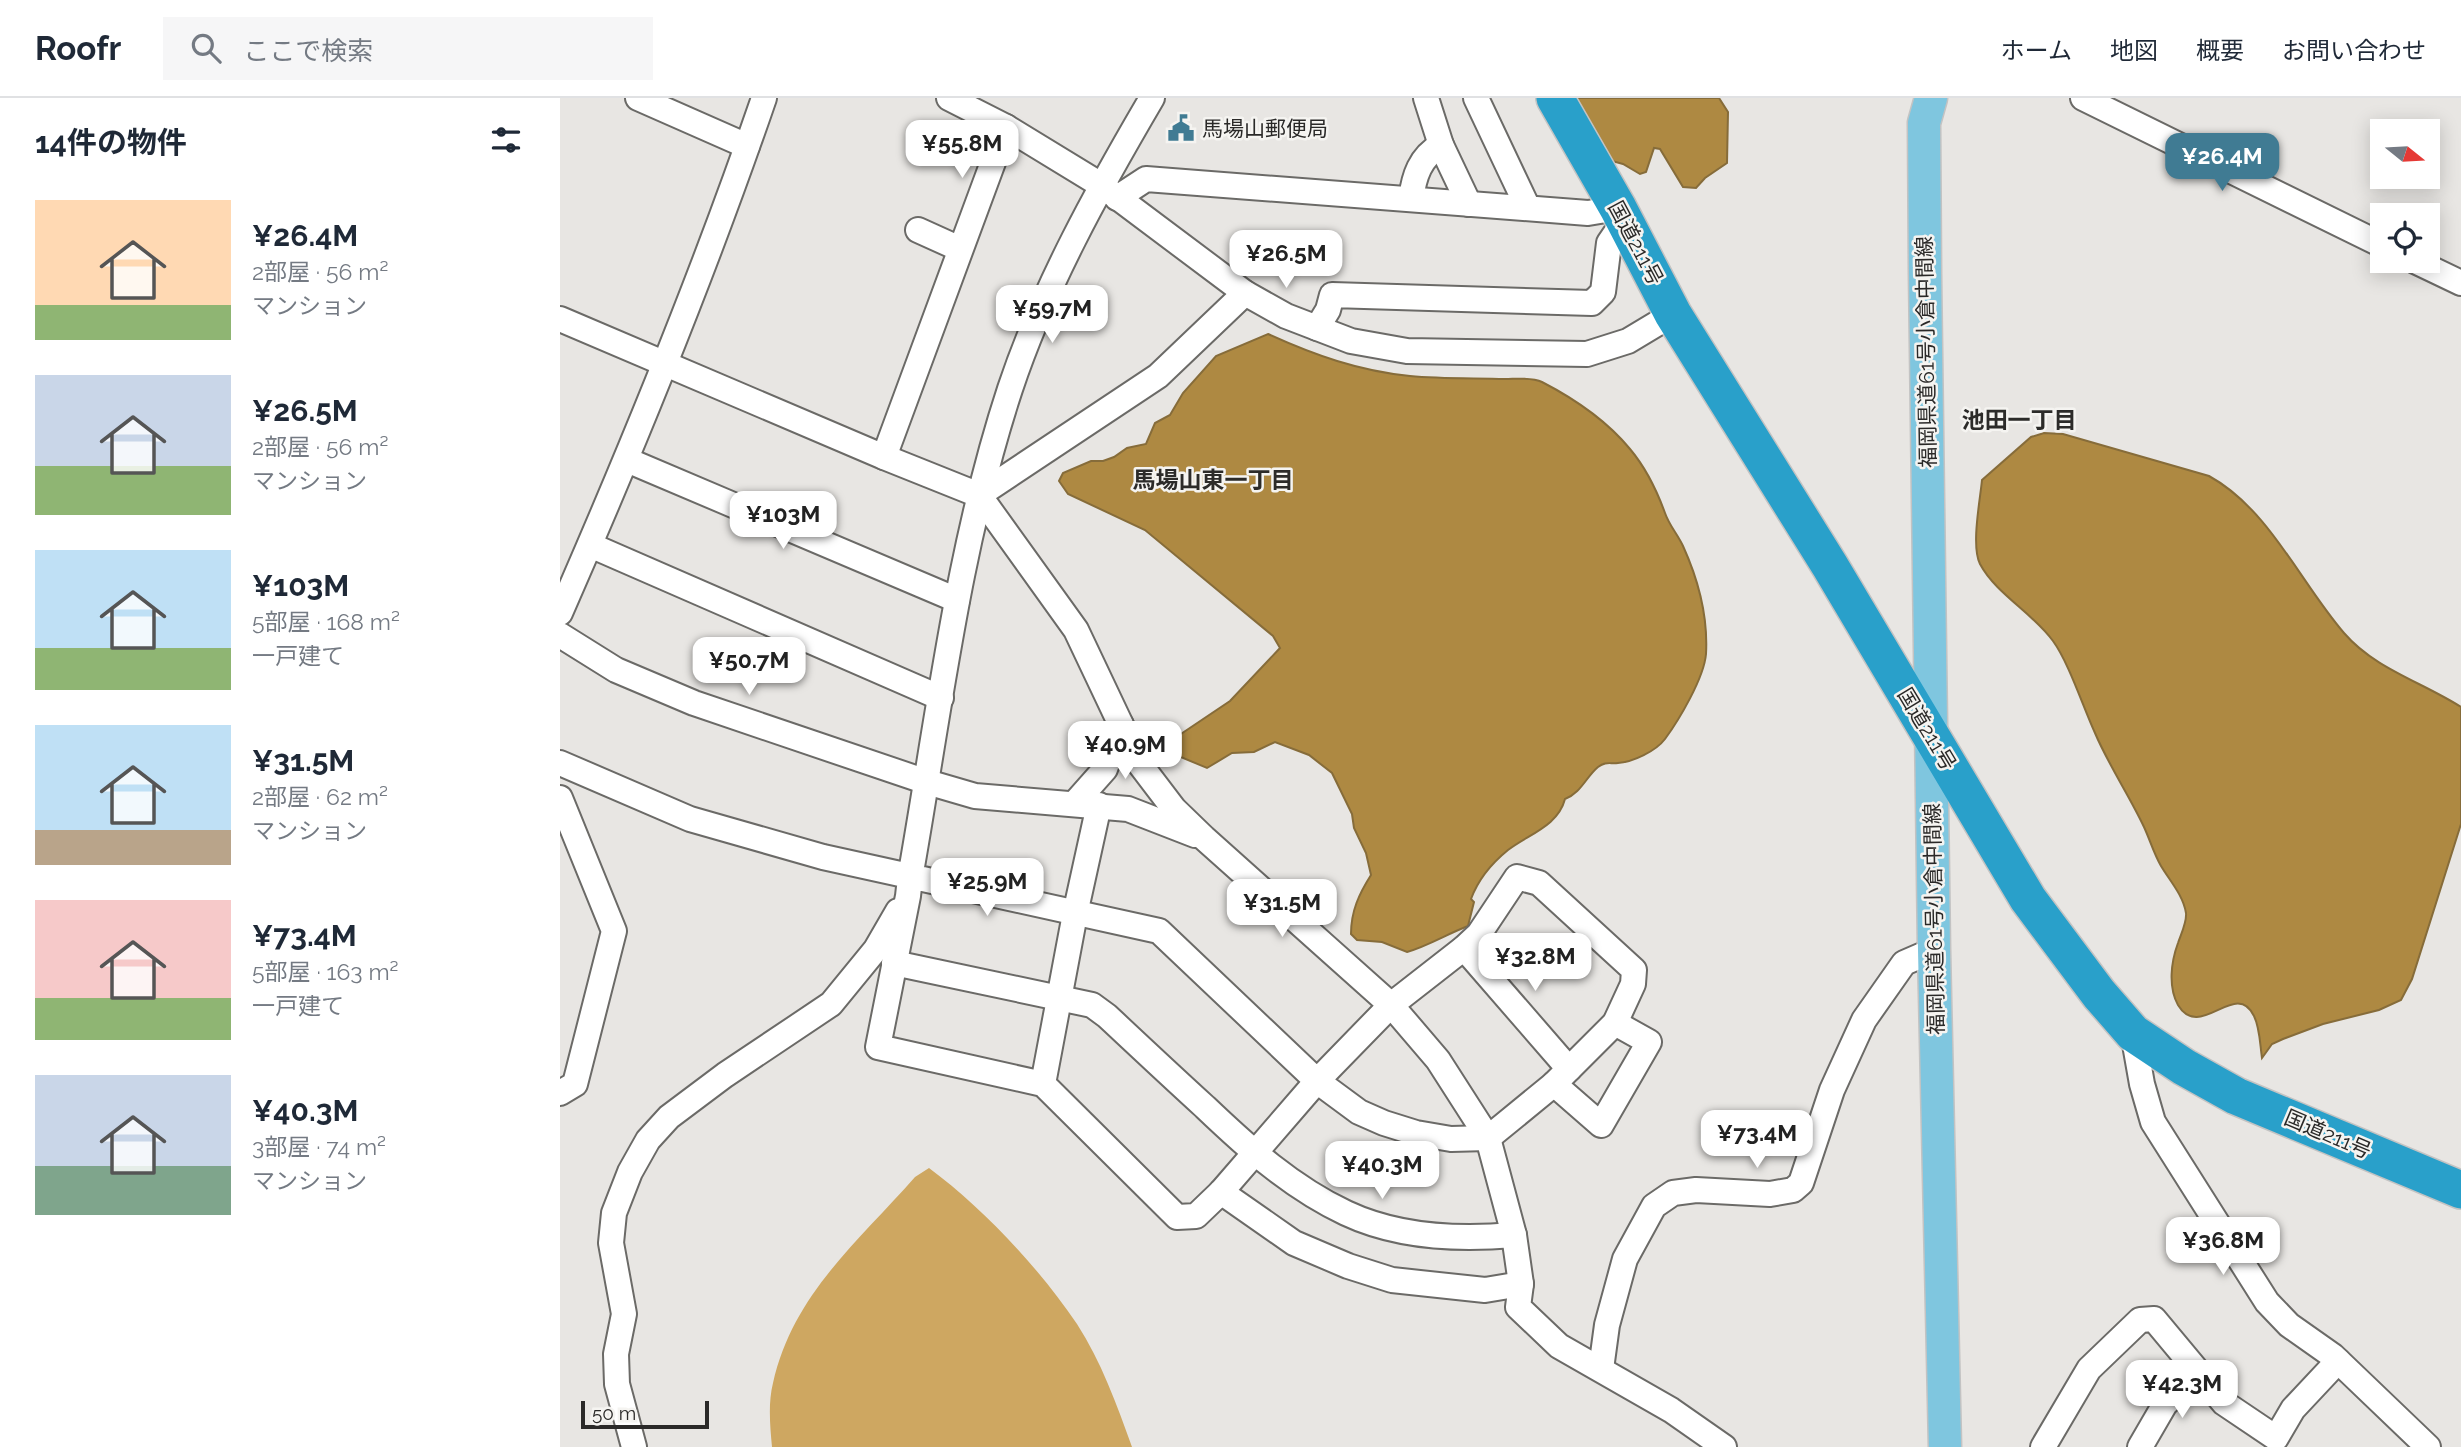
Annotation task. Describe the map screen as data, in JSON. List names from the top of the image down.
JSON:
{
  "streets": {
    "highway": ["国道211号"],
    "main road": ["福岡県道61号小倉中間線"]
  },
  "crossings": [
    ["国道211号", "福岡県道61号小倉中間線"]
  ],
  "districts": ["池田一丁目", "馬場山東一丁目"],
  "places": {
    "public building": ["馬場山郵便局"]
  },
  "scale_bar": "50 m",
  "north": "right",
  "page": {
    "header": "Roofr",
    "search": "ここで検索",
    "nav": [
      "ホーム",
      "地図",
      "概要",
      "お問い合わせ"
    ],
    "heading": "14件の物件",
    "price": [
      "¥55.8M",
      "¥26.4M",
      "¥26.5M",
      "¥59.7M",
      "¥103M",
      "¥50.7M",
      "¥40.9M",
      "¥25.9M",
      "¥31.5M",
      "¥32.8M",
      "¥73.4M",
      "¥40.3M",
      "¥36.8M",
      "¥42.3M"
    ],
    "list": [
      {
        "name": "¥26.4M",
        "note": "2部屋 · 56 m² · マンション"
      },
      {
        "name": "¥26.5M",
        "note": "2部屋 · 56 m² · マンション"
      },
      {
        "name": "¥103M",
        "note": "5部屋 · 168 m² · 一戸建て"
      },
      {
        "name": "¥31.5M",
        "note": "2部屋 · 62 m² · マンション"
      },
      {
        "name": "¥73.4M",
        "note": "5部屋 · 163 m² · 一戸建て"
      },
      {
        "name": "¥40.3M",
        "note": "3部屋 · 74 m² · マンション"
      }
    ],
    "scale": "50 m"
  }
}
